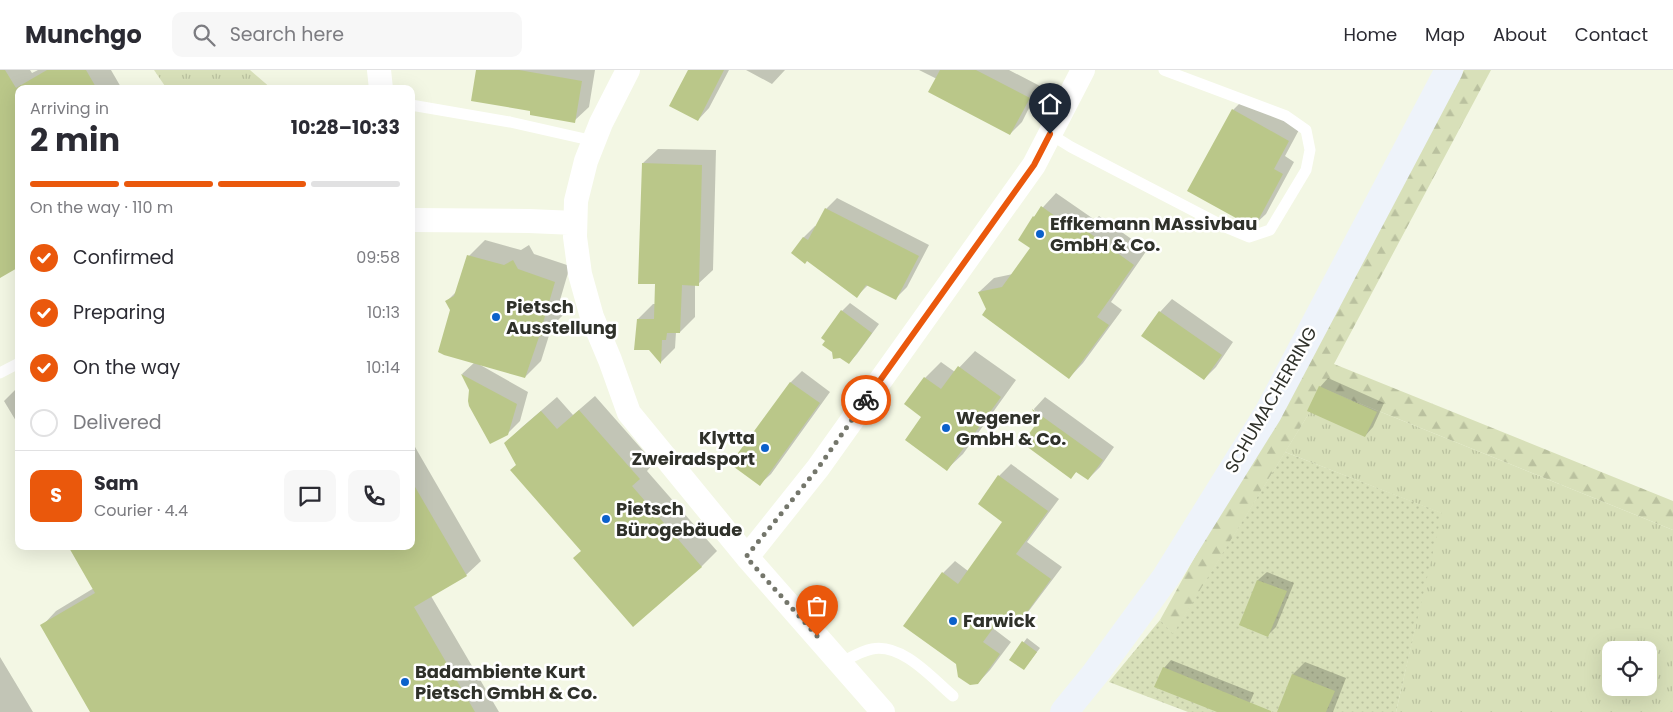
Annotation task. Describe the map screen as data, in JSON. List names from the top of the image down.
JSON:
{
  "streets": {
    "main road": ["SCHUMACHERRING"]
  },
  "places": [
    "Effkemann MAssivbau GmbH & Co.",
    "Pietsch Ausstellung",
    "Wegener GmbH & Co.",
    "Klytta Zweiradsport",
    "Pietsch Bürogebäude",
    "Farwick",
    "Badambiente Kurt Pietsch GmbH & Co."
  ],
  "page": {
    "header": "Munchgo",
    "search": "Search here",
    "nav": [
      "Home",
      "Map",
      "About",
      "Contact"
    ],
    "heading": ["2 min", "Arriving in", "10:28–10:33"],
    "panel": ["Sam", "Courier · 4.4"],
    "bar": "On the way · 110 m",
    "list": [
      ["Confirmed", "09:58"],
      ["Preparing", "10:13"],
      ["On the way", "10:14"],
      "Delivered"
    ],
    "round": "S"
  }
}
